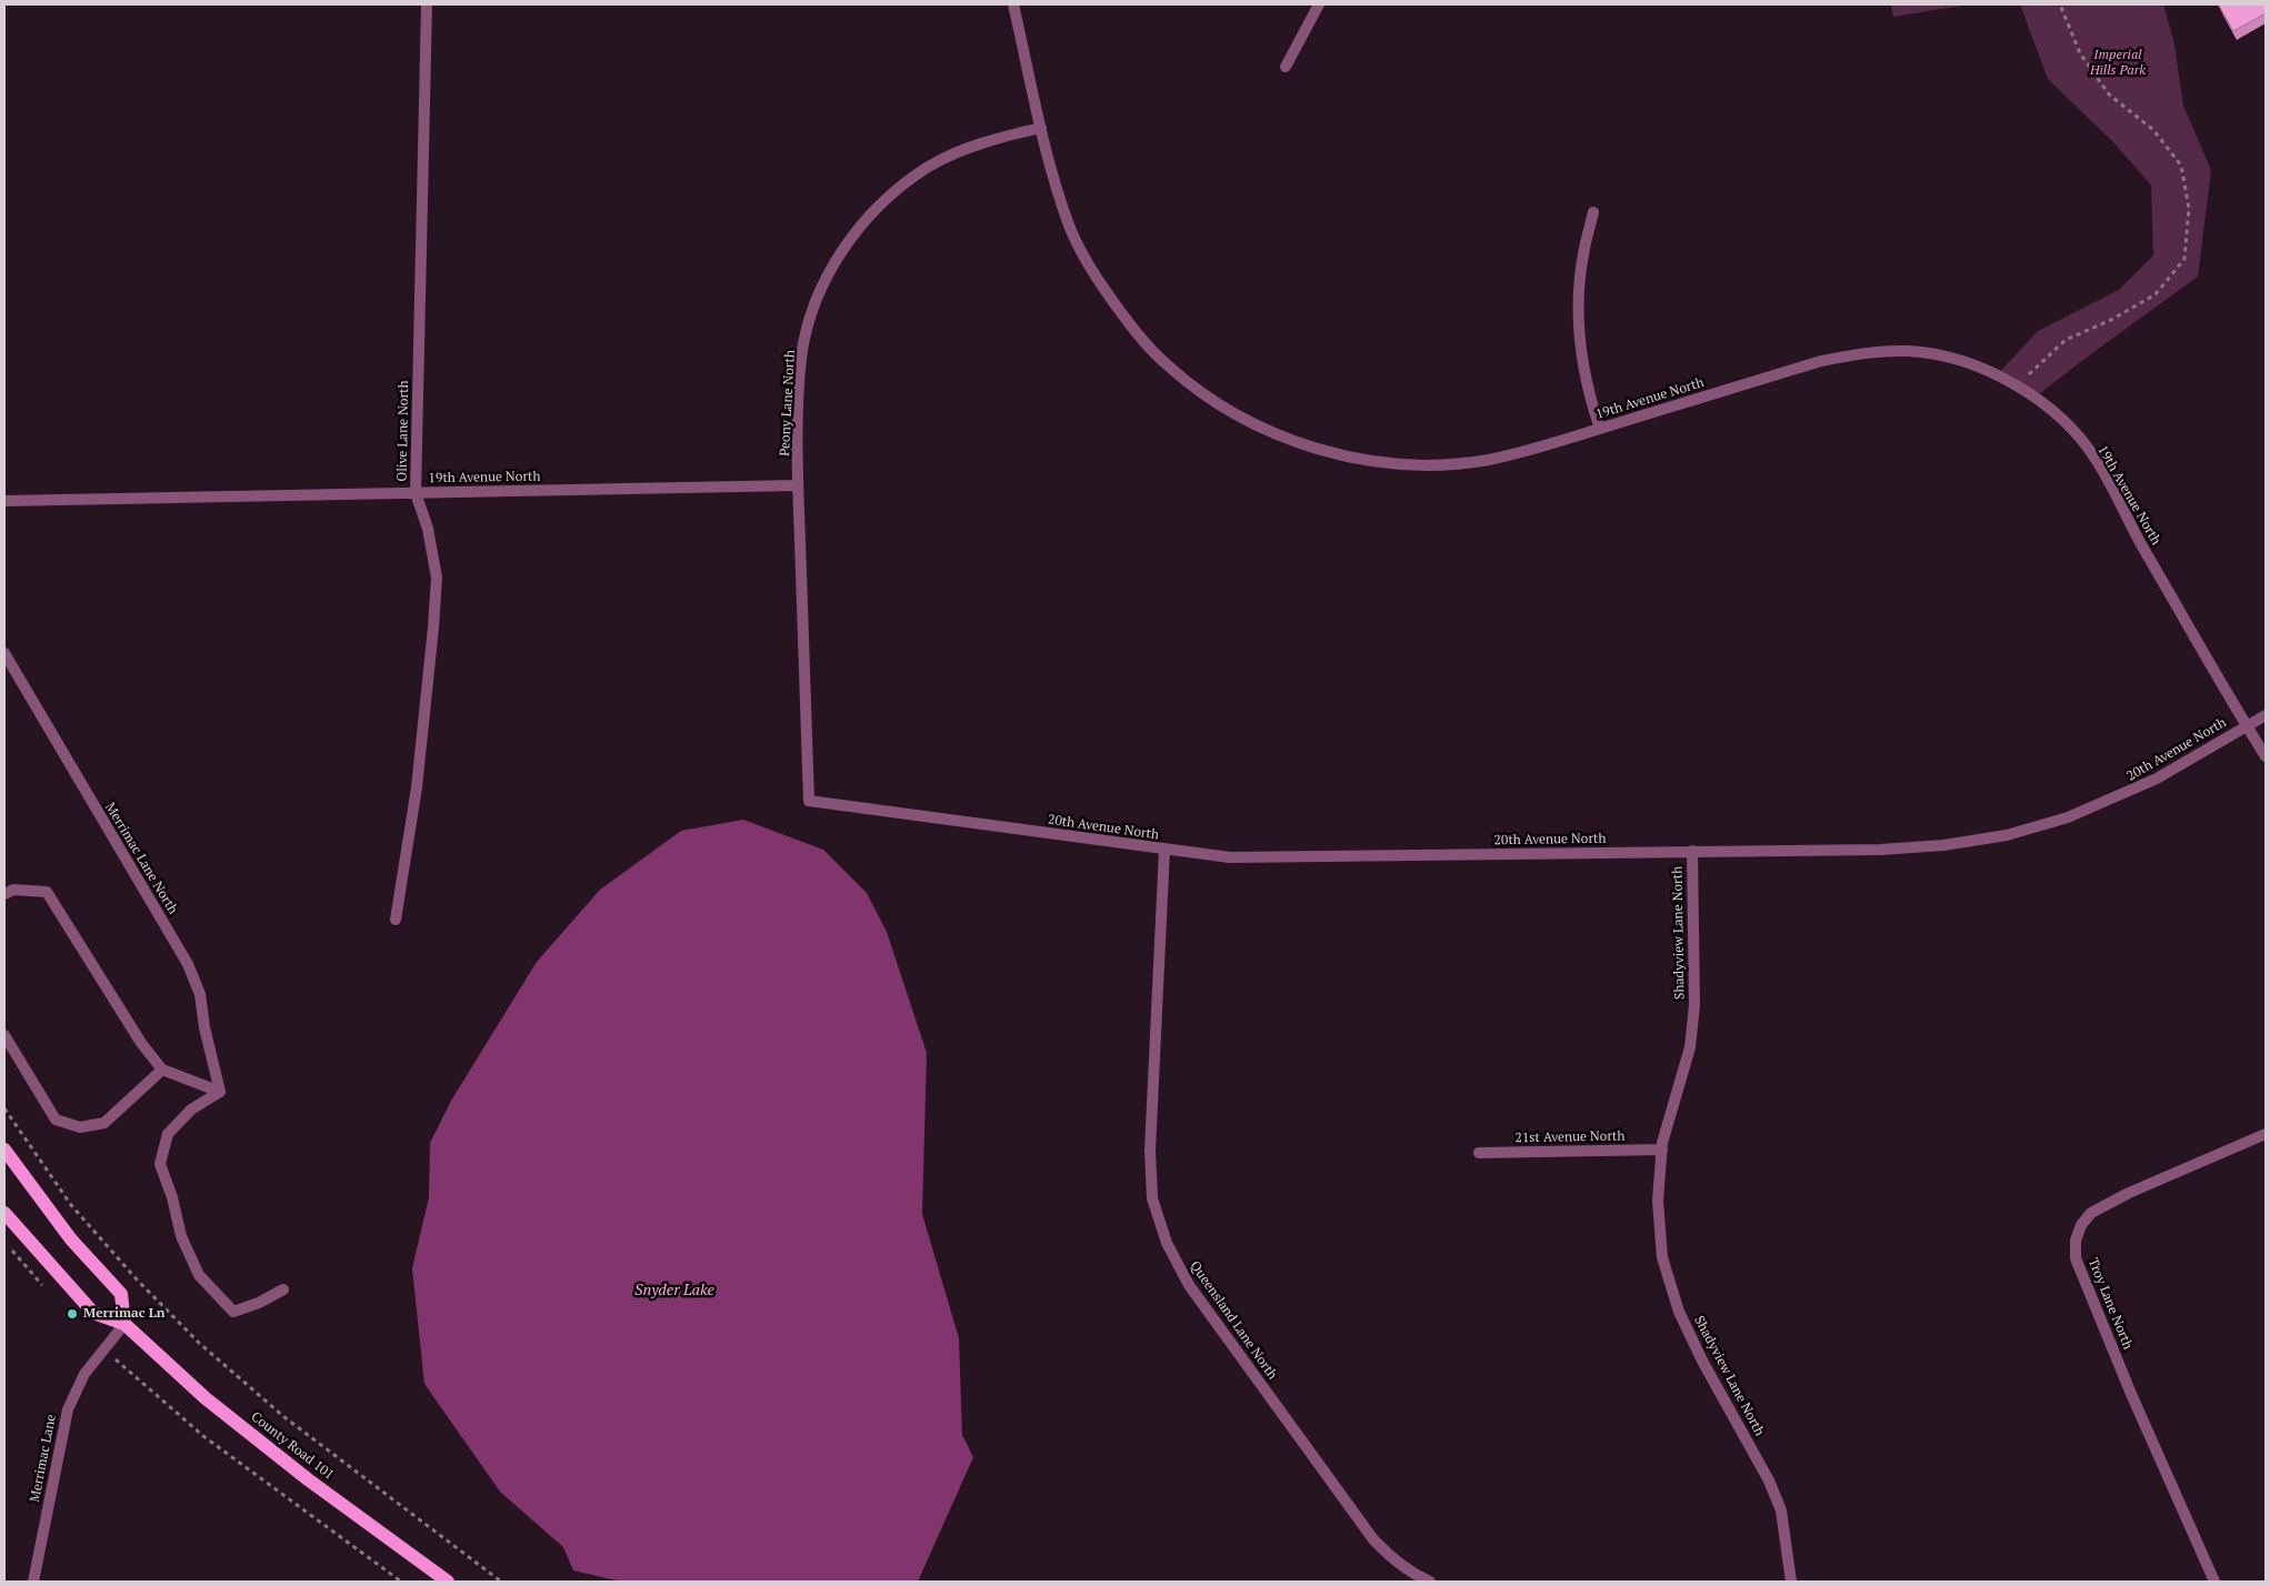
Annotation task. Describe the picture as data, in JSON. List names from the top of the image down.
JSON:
{
  "streets": {
    "main road": ["County Road 101"],
    "street": [
      "19th Avenue North",
      "Peony Lane North",
      "Olive Lane North",
      "20th Avenue North",
      "Merrimac Lane North",
      "Shadyview Lane North",
      "21st Avenue North",
      "Troy Lane North",
      "Queensland Lane North",
      "Merrimac Lane"
    ]
  },
  "crossings": [
    ["19th Avenue North", "Peony Lane North"],
    ["19th Avenue North", "Olive Lane North"],
    ["19th Avenue North", "20th Avenue North"],
    ["Peony Lane North", "20th Avenue North"],
    ["20th Avenue North", "Shadyview Lane North"],
    ["20th Avenue North", "Queensland Lane North"],
    ["Shadyview Lane North", "21st Avenue North"],
    ["County Road 101", "Merrimac Lane"]
  ],
  "water": ["Snyder Lake"],
  "parks": ["Imperial Hills Park"],
  "places": ["Merrimac Ln"]
}
